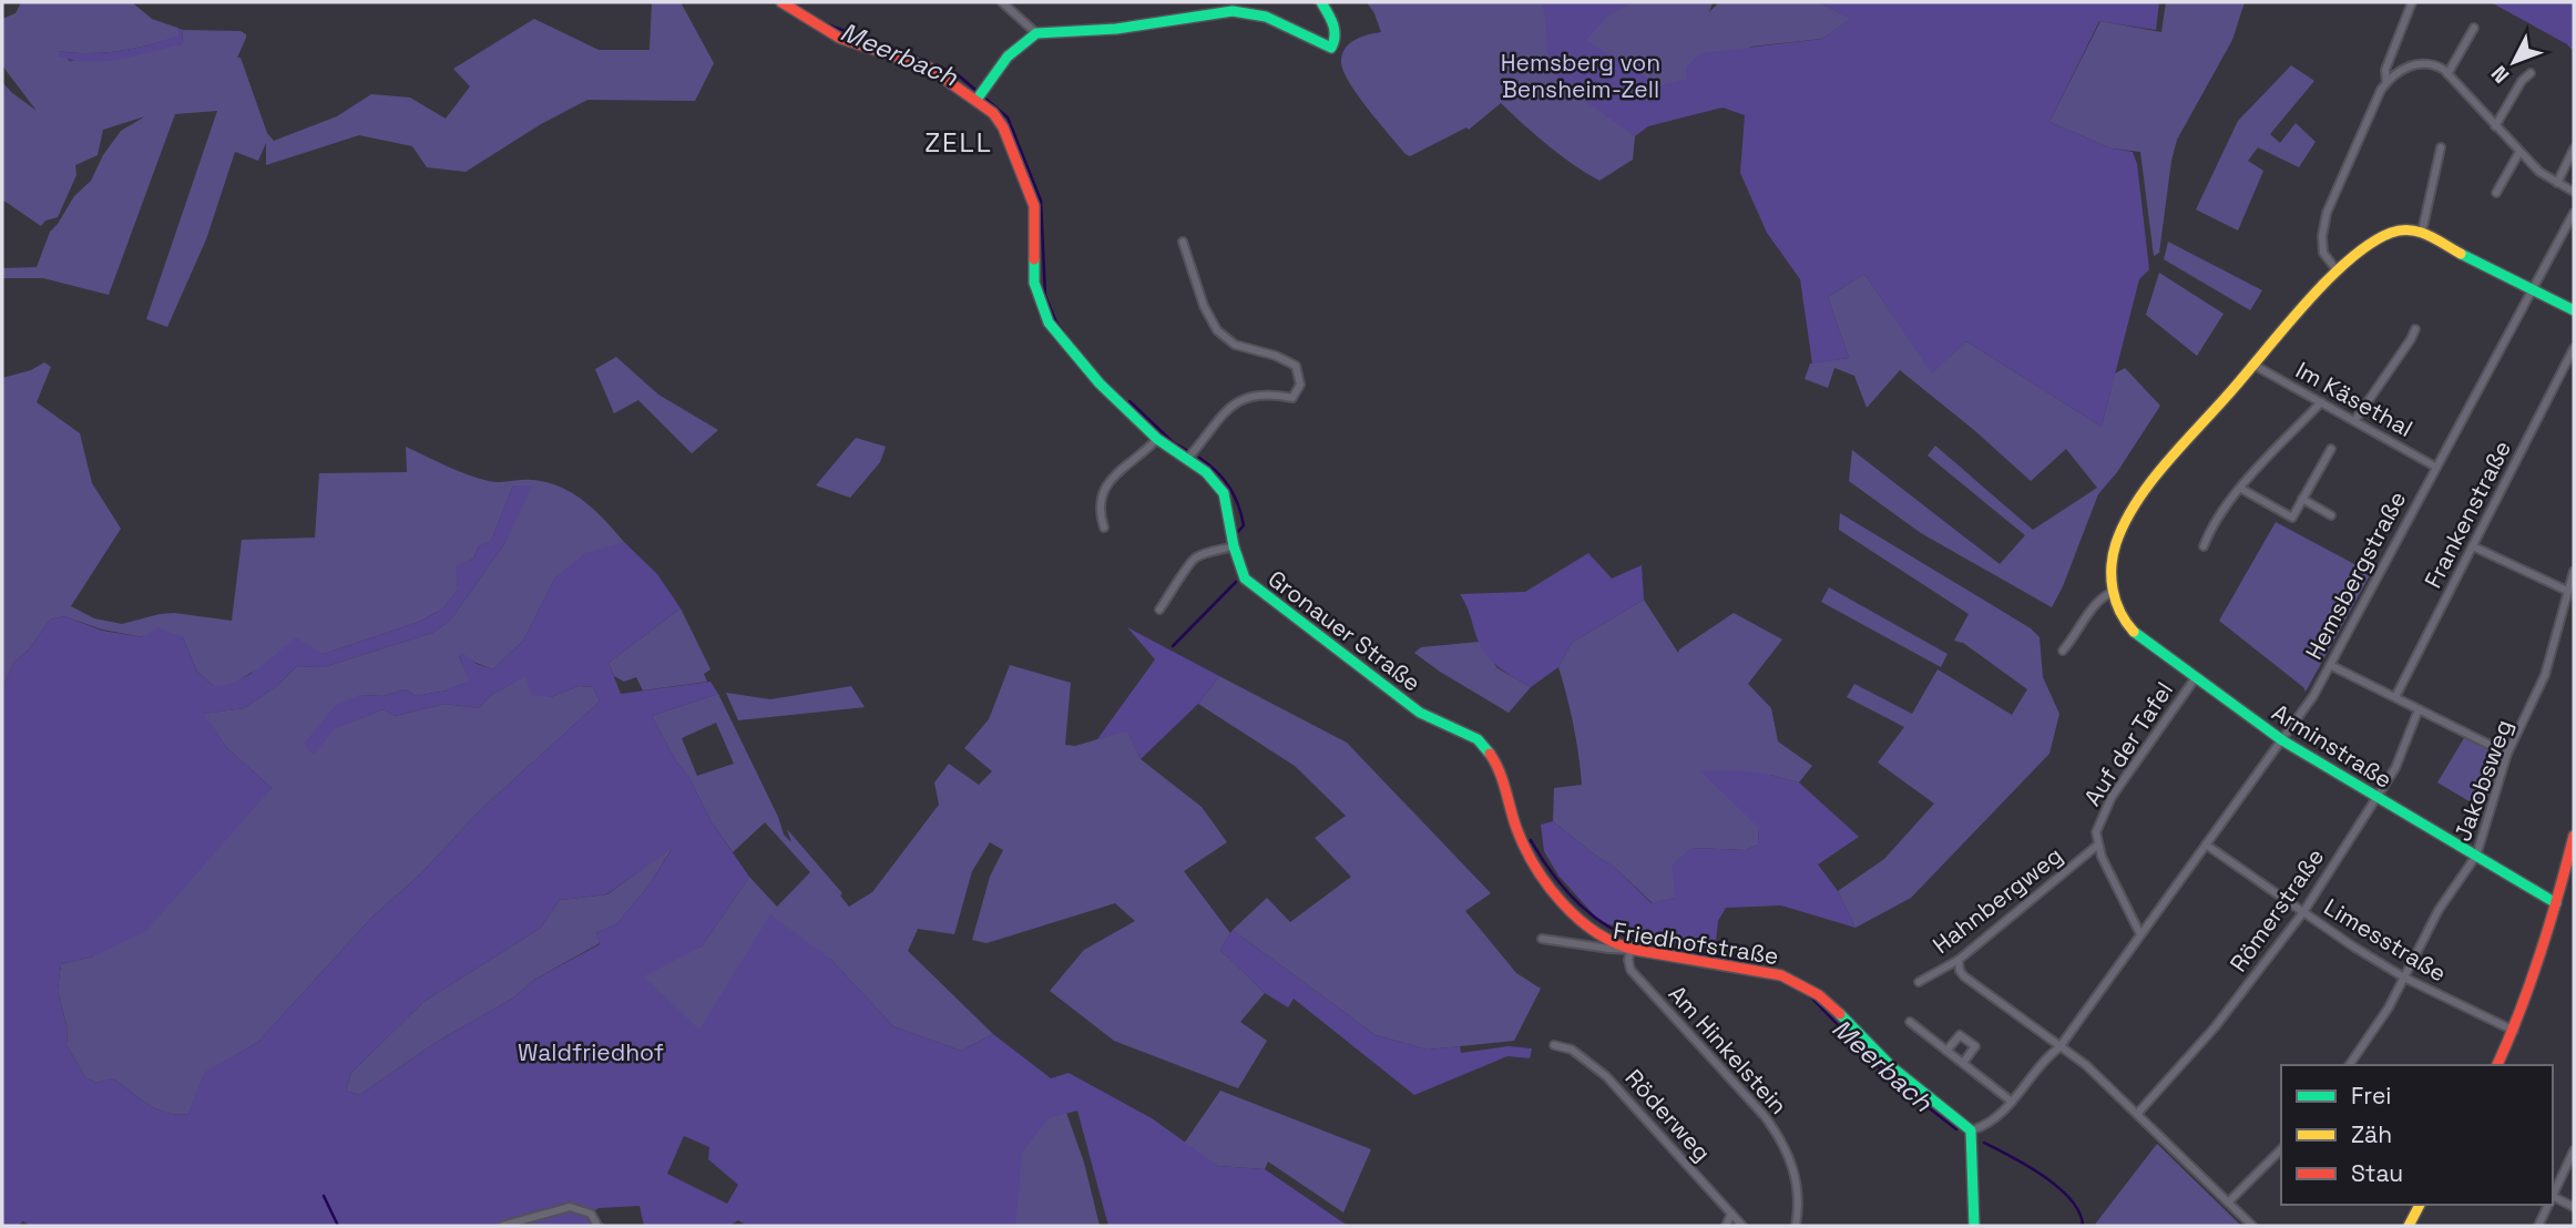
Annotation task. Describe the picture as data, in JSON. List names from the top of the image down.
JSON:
{
  "streets": {
    "street": [
      "Im Käsethal",
      "Frankenstraße",
      "Hemsbergstraße",
      "Gronauer Straße",
      "Auf der Tafel",
      "Arminstraße",
      "Jakobsweg",
      "Hahnbergweg",
      "Römerstraße",
      "Limesstraße",
      "Friedhofstraße",
      "Am Hinkelstein",
      "Röderweg"
    ]
  },
  "crossings": [
    ["Im Käsethal", "Hemsbergstraße"],
    ["Im Käsethal", "Arminstraße"],
    ["Hemsbergstraße", "Arminstraße"],
    ["Hemsbergstraße", "Limesstraße"],
    ["Hemsbergstraße", "Friedhofstraße"],
    ["Gronauer Straße", "Friedhofstraße"],
    ["Gronauer Straße", "Am Hinkelstein"],
    ["Auf der Tafel", "Arminstraße"],
    ["Auf der Tafel", "Hahnbergweg"],
    ["Arminstraße", "Jakobsweg"],
    ["Arminstraße", "Römerstraße"],
    ["Jakobsweg", "Limesstraße"],
    ["Römerstraße", "Limesstraße"],
    ["Friedhofstraße", "Am Hinkelstein"]
  ],
  "districts": ["ZELL"],
  "water": ["Meerbach"],
  "parks": ["Hemsberg von Bensheim-Zell", "Waldfriedhof"],
  "legend": ["Frei", "Zäh", "Stau"],
  "north": "bottom left"
}
